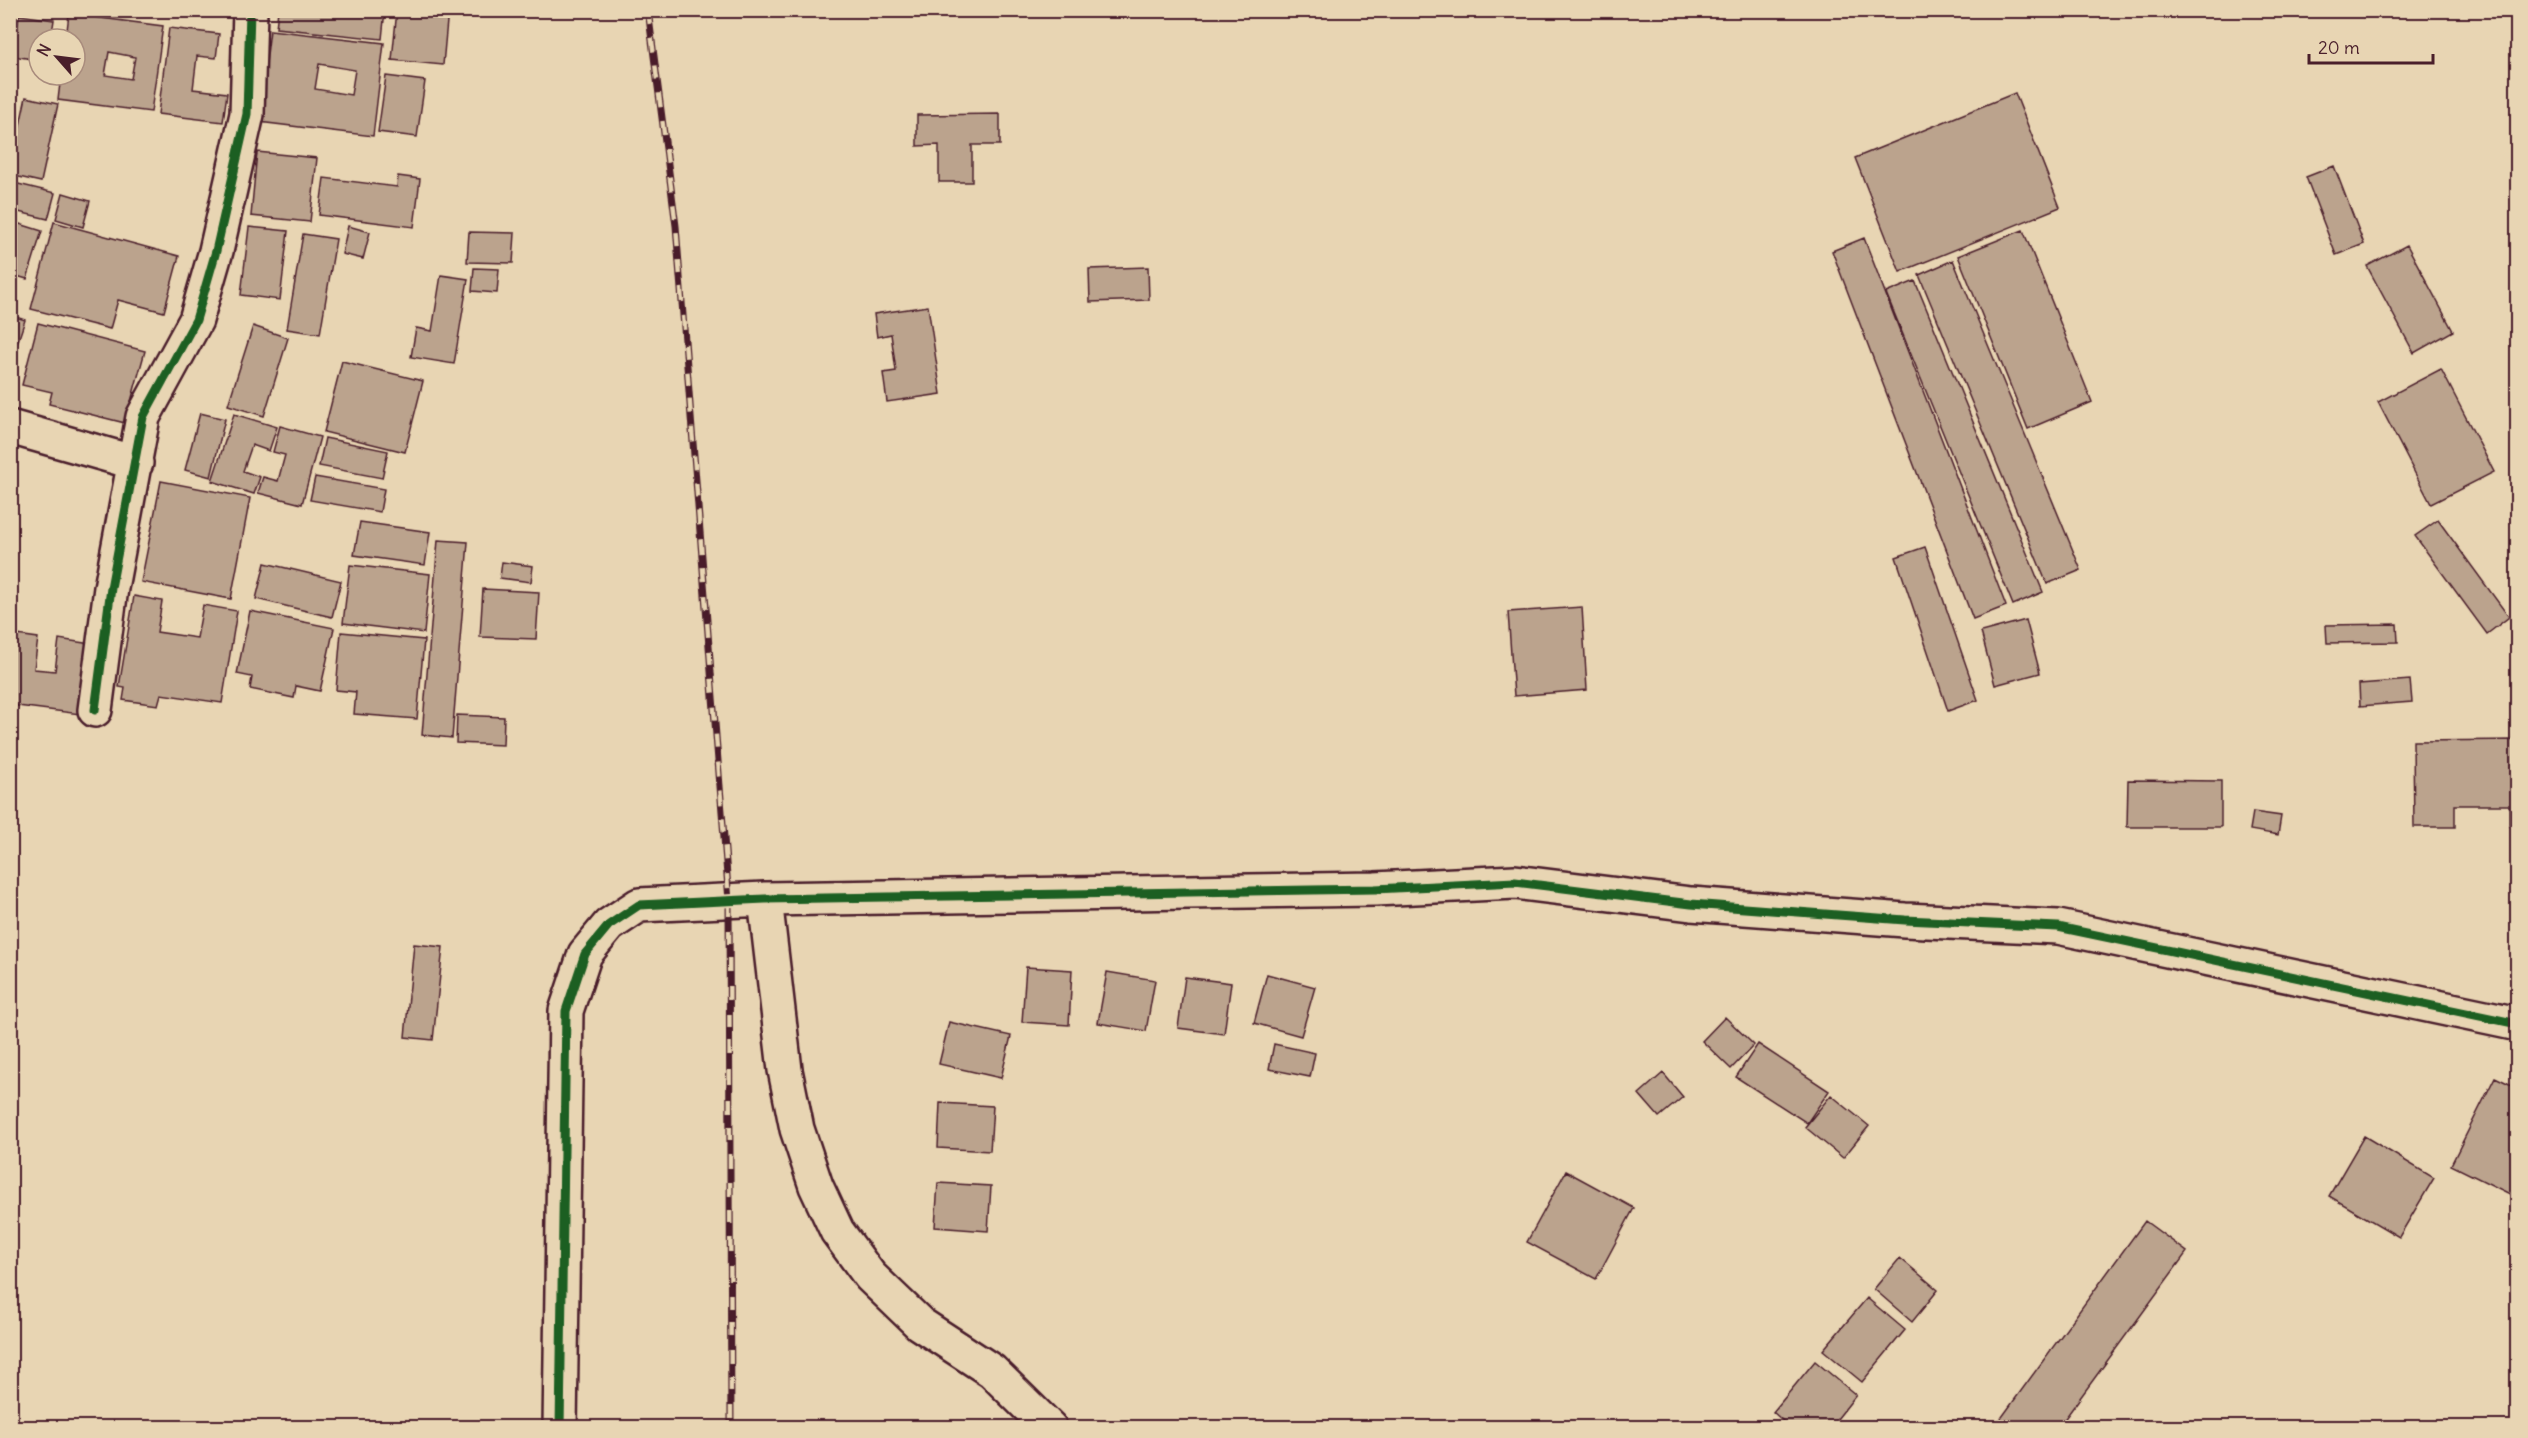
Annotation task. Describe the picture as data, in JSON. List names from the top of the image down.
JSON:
{
  "scale_bar": "20 m",
  "north": "top left"
}
